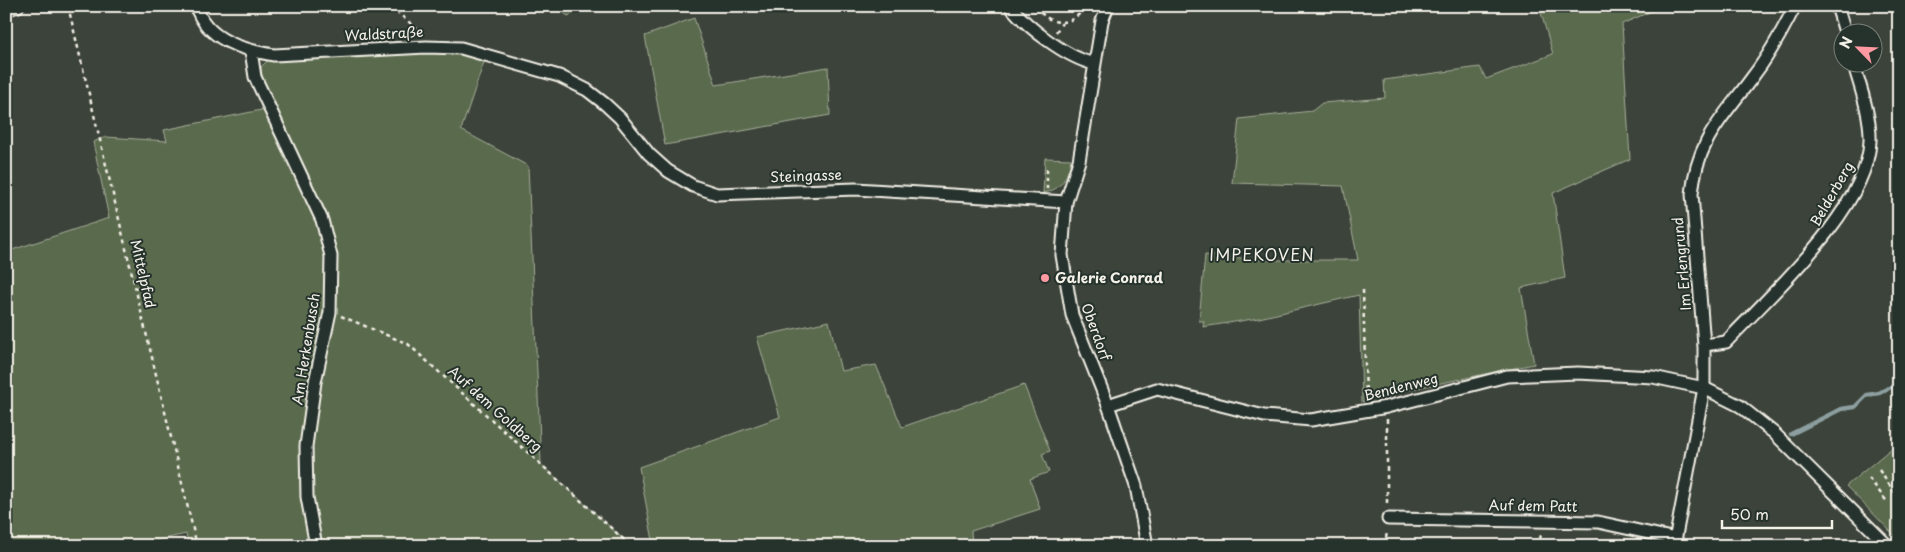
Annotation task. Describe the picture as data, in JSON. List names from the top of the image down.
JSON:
{
  "streets": {
    "street": [
      "Waldstraße",
      "Steingasse",
      "Belderberg",
      "Im Erlengrund",
      "Oberdorf",
      "Am Herkenbusch",
      "Bendenweg",
      "Auf dem Patt"
    ],
    "path": ["Mittelpfad", "Auf dem Goldberg"]
  },
  "crossings": [
    ["Waldstraße", "Steingasse"],
    ["Waldstraße", "Am Herkenbusch"],
    ["Steingasse", "Oberdorf"],
    ["Belderberg", "Im Erlengrund"],
    ["Im Erlengrund", "Bendenweg"],
    ["Im Erlengrund", "Auf dem Patt"],
    ["Oberdorf", "Bendenweg"],
    ["Am Herkenbusch", "Auf dem Goldberg"]
  ],
  "districts": ["IMPEKOVEN"],
  "places": ["Galerie Conrad"],
  "scale_bar": "50 m",
  "north": "top left"
}
